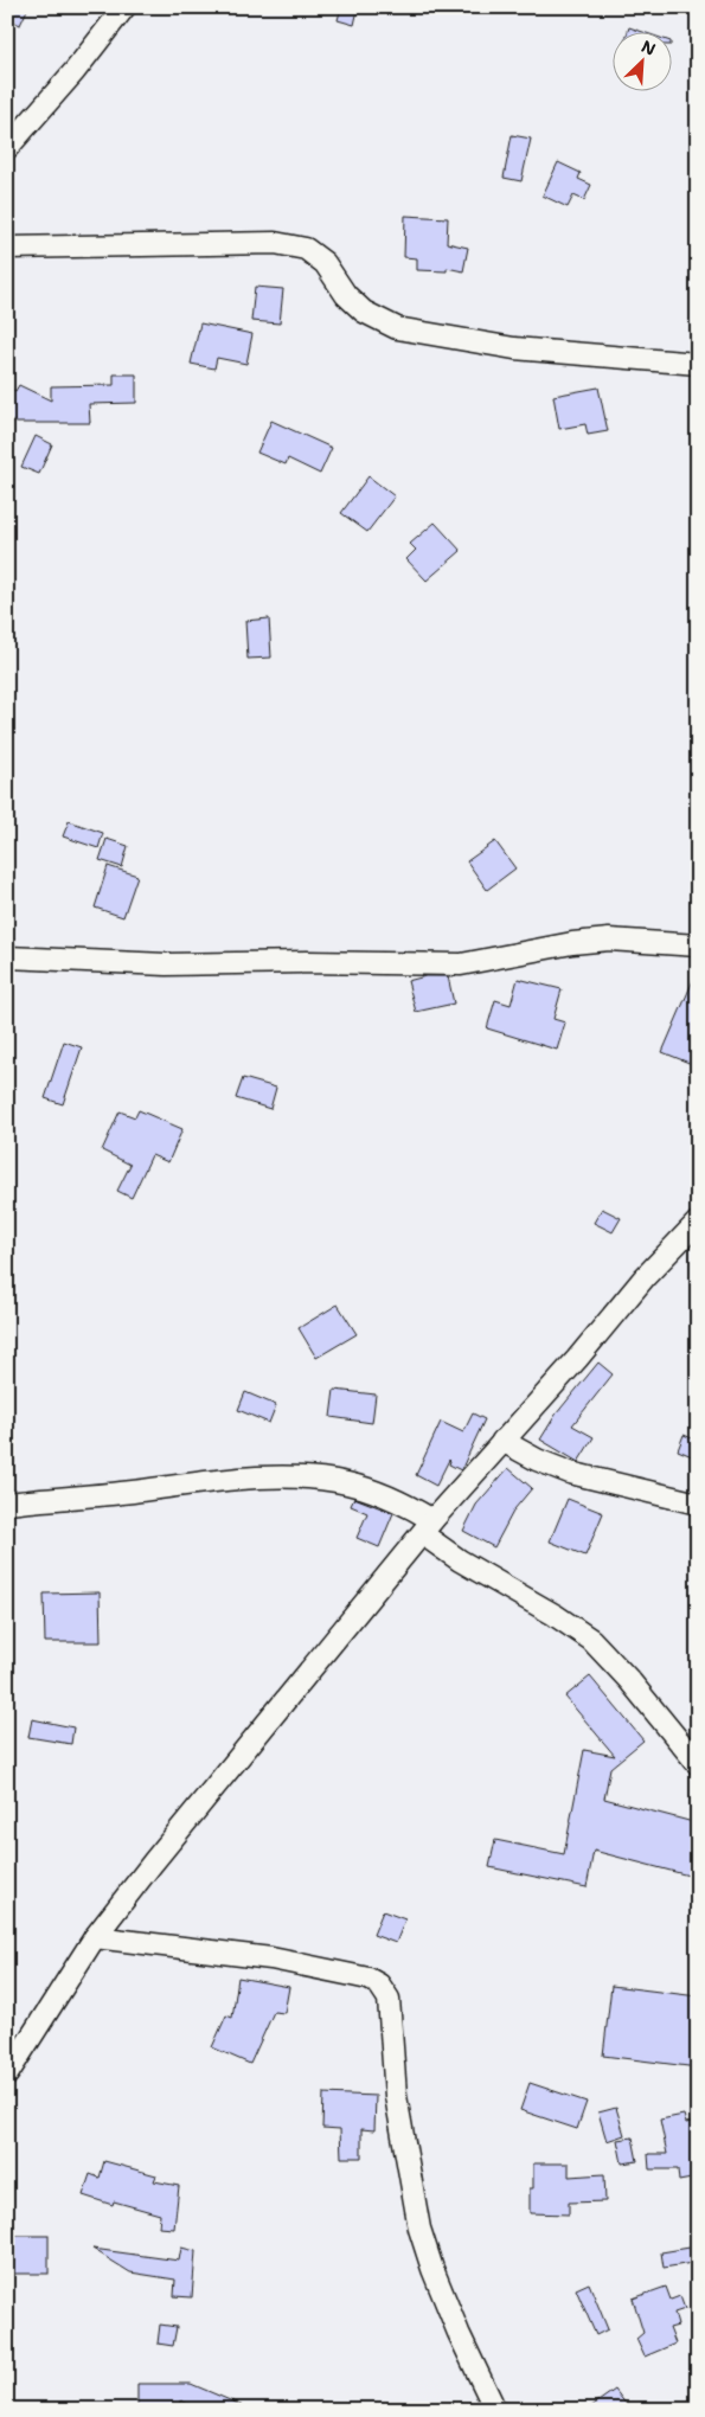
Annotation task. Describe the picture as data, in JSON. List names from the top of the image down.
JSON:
{
  "north": "top right"
}
